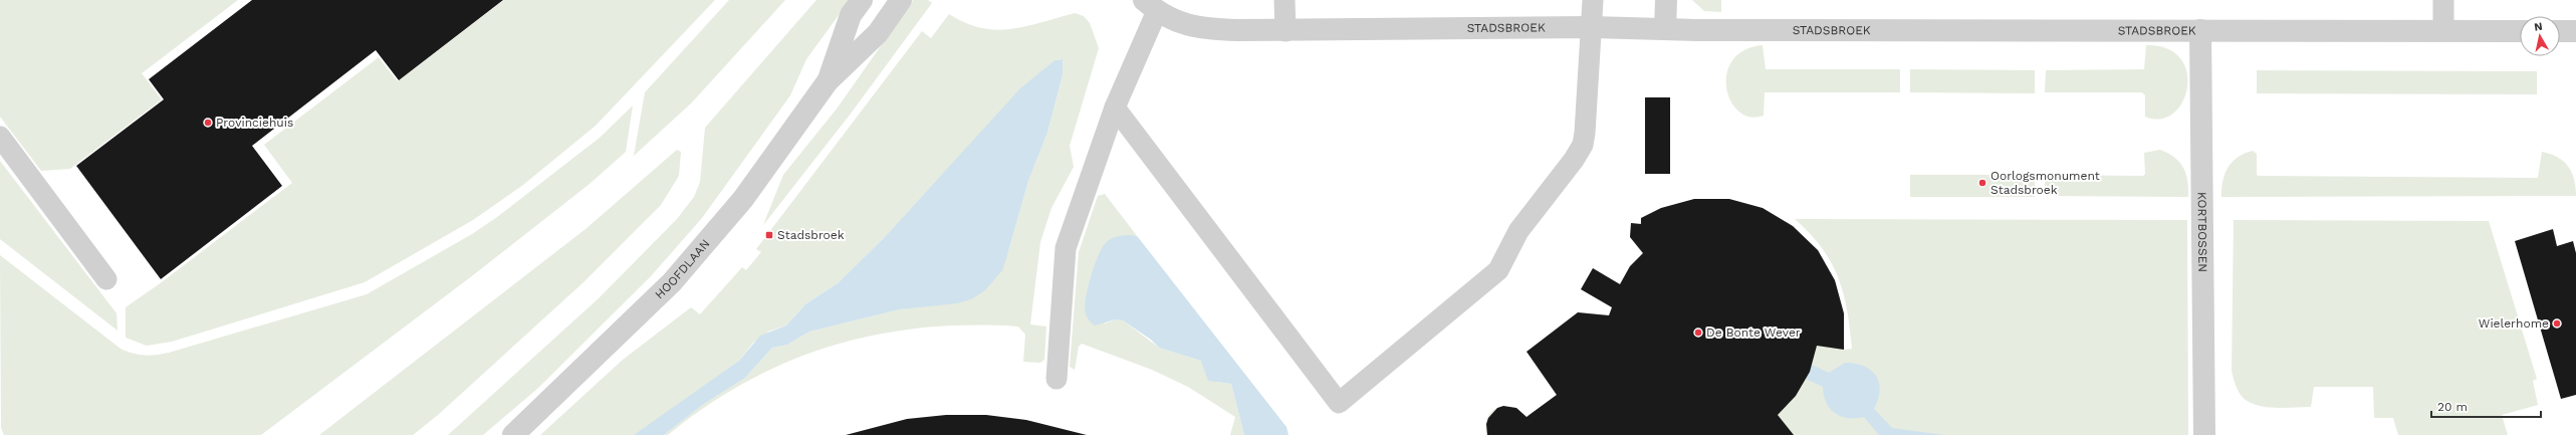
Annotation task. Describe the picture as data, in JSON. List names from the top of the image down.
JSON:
{
  "streets": {
    "street": ["STADSBROEK", "KORTBOSSEN", "HOOFDLAAN"]
  },
  "crossings": [
    ["STADSBROEK", "KORTBOSSEN"]
  ],
  "places": {
    "other": [
      "Provinciehuis",
      "Oorlogsmonument Stadsbroek",
      "Wielerhome",
      "De Bonte Wever"
    ],
    "transit": ["Stadsbroek"]
  },
  "scale_bar": "20 m",
  "north": "top"
}
